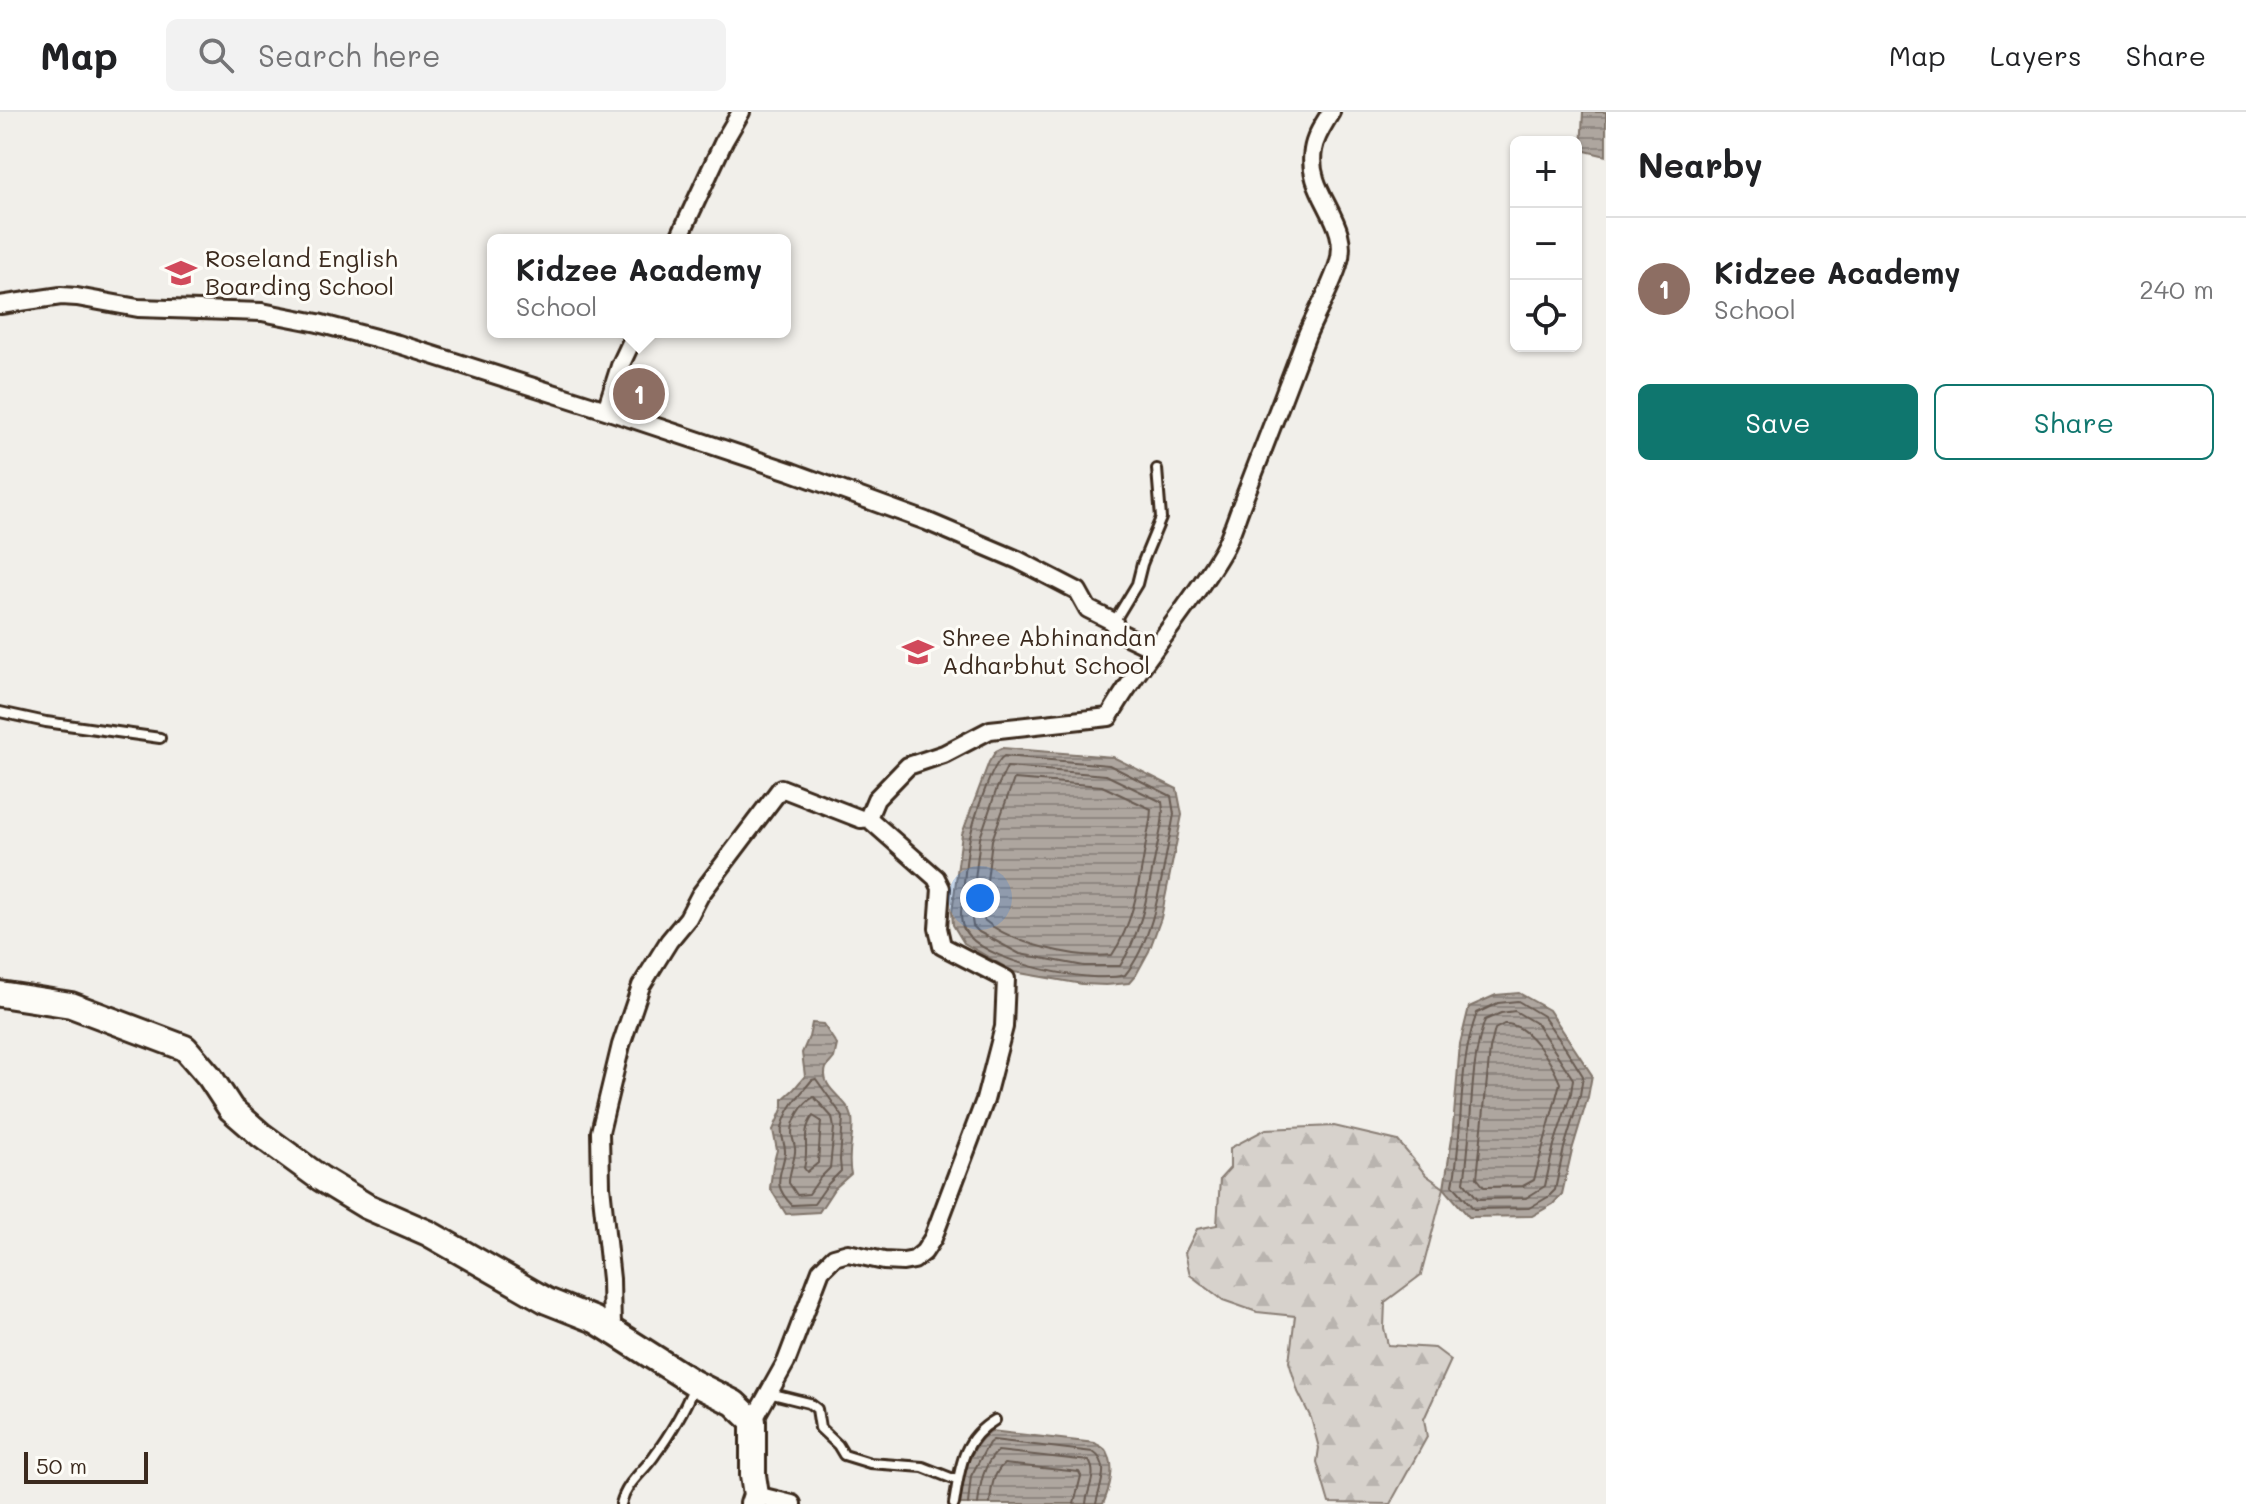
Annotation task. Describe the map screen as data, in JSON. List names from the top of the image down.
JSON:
{
  "places": {
    "school or university": ["Roseland English Boarding School", "Shree Abhinandan Adharbhut School"]
  },
  "scale_bar": "50 m",
  "page": {
    "header": "Map",
    "search": "Search here",
    "nav": ["Map", "Layers", "Share"],
    "heading": "Nearby",
    "map_buttons": ["+", "−"],
    "list": [
      {
        "mark": "1",
        "name": "Kidzee Academy",
        "note": "School",
        "value": "240 m"
      }
    ],
    "popup": ["Kidzee Academy", "School"],
    "buttons": ["Save", "Share"],
    "pins": "1",
    "scale": "50 m"
  }
}
